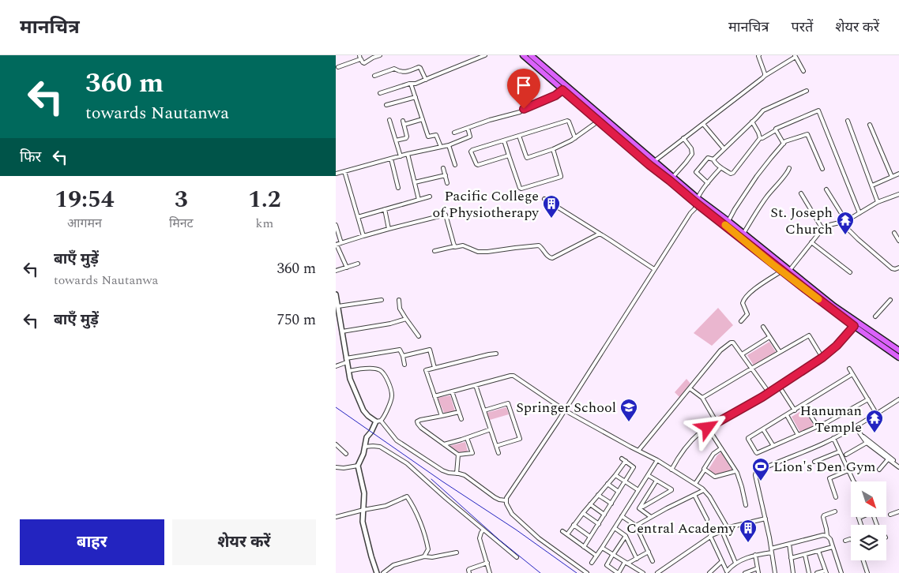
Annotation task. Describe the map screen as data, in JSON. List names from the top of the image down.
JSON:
{
  "places": {
    "building": ["Pacific College of Physiotherapy", "Central Academy"],
    "temple": ["St. Joseph Church", "Hanuman Temple"],
    "school or university": ["Springer School"],
    "sports": ["Lion's Den Gym"]
  },
  "north": "bottom right",
  "page": {
    "header": "मानचित्र",
    "nav": ["मानचित्र", "परतें", "शेयर करें"],
    "turn": ["360 m", "towards Nautanwa"],
    "then": "फिर",
    "eta": [
      "19:54",
      "आगमन",
      "3",
      "मिनट",
      "1.2",
      "km"
    ],
    "list": [
      {
        "name": "बाएँ मुड़ें",
        "note": "towards Nautanwa",
        "value": "360 m"
      },
      {
        "name": "बाएँ मुड़ें",
        "value": "750 m"
      }
    ],
    "buttons": ["बाहर", "शेयर करें"]
  }
}
